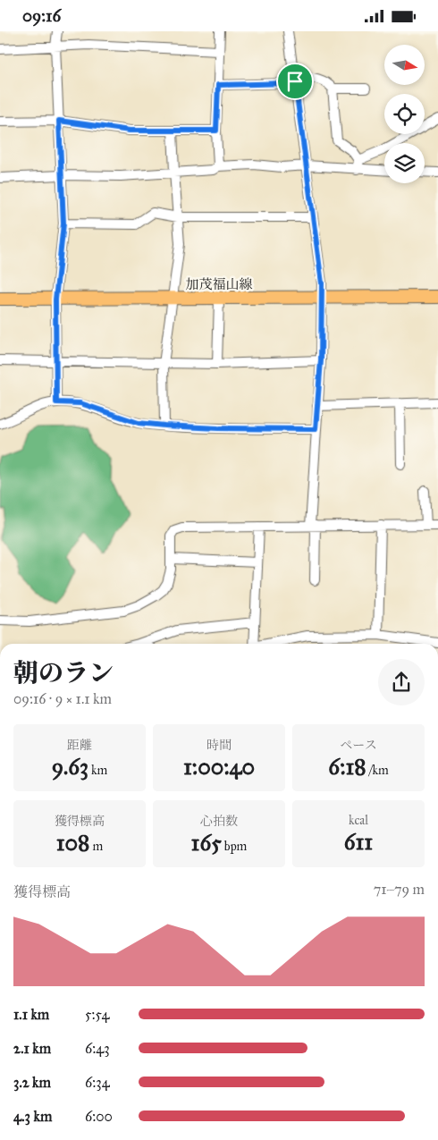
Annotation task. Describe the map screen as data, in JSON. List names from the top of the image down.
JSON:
{
  "streets": {
    "main road": ["加茂福山線"]
  },
  "north": "right",
  "page": {
    "status": "09:16",
    "heading": ["朝のラン", "09:16 · 9 × 1.1 km"],
    "stats": [
      ["距離", "9.63 km"],
      ["時間", "1:00:40"],
      ["ペース", "6:18 /km"],
      ["獲得標高", "108 m"],
      ["心拍数", "165 bpm"],
      ["kcal", "611"]
    ],
    "chart": ["獲得標高", "71–79 m"],
    "list": [
      {
        "name": "1.1 km",
        "note": "5:54"
      },
      {
        "name": "2.1 km",
        "note": "6:43"
      },
      {
        "name": "3.2 km",
        "note": "6:34"
      },
      {
        "name": "4.3 km",
        "note": "6:00"
      }
    ]
  }
}
